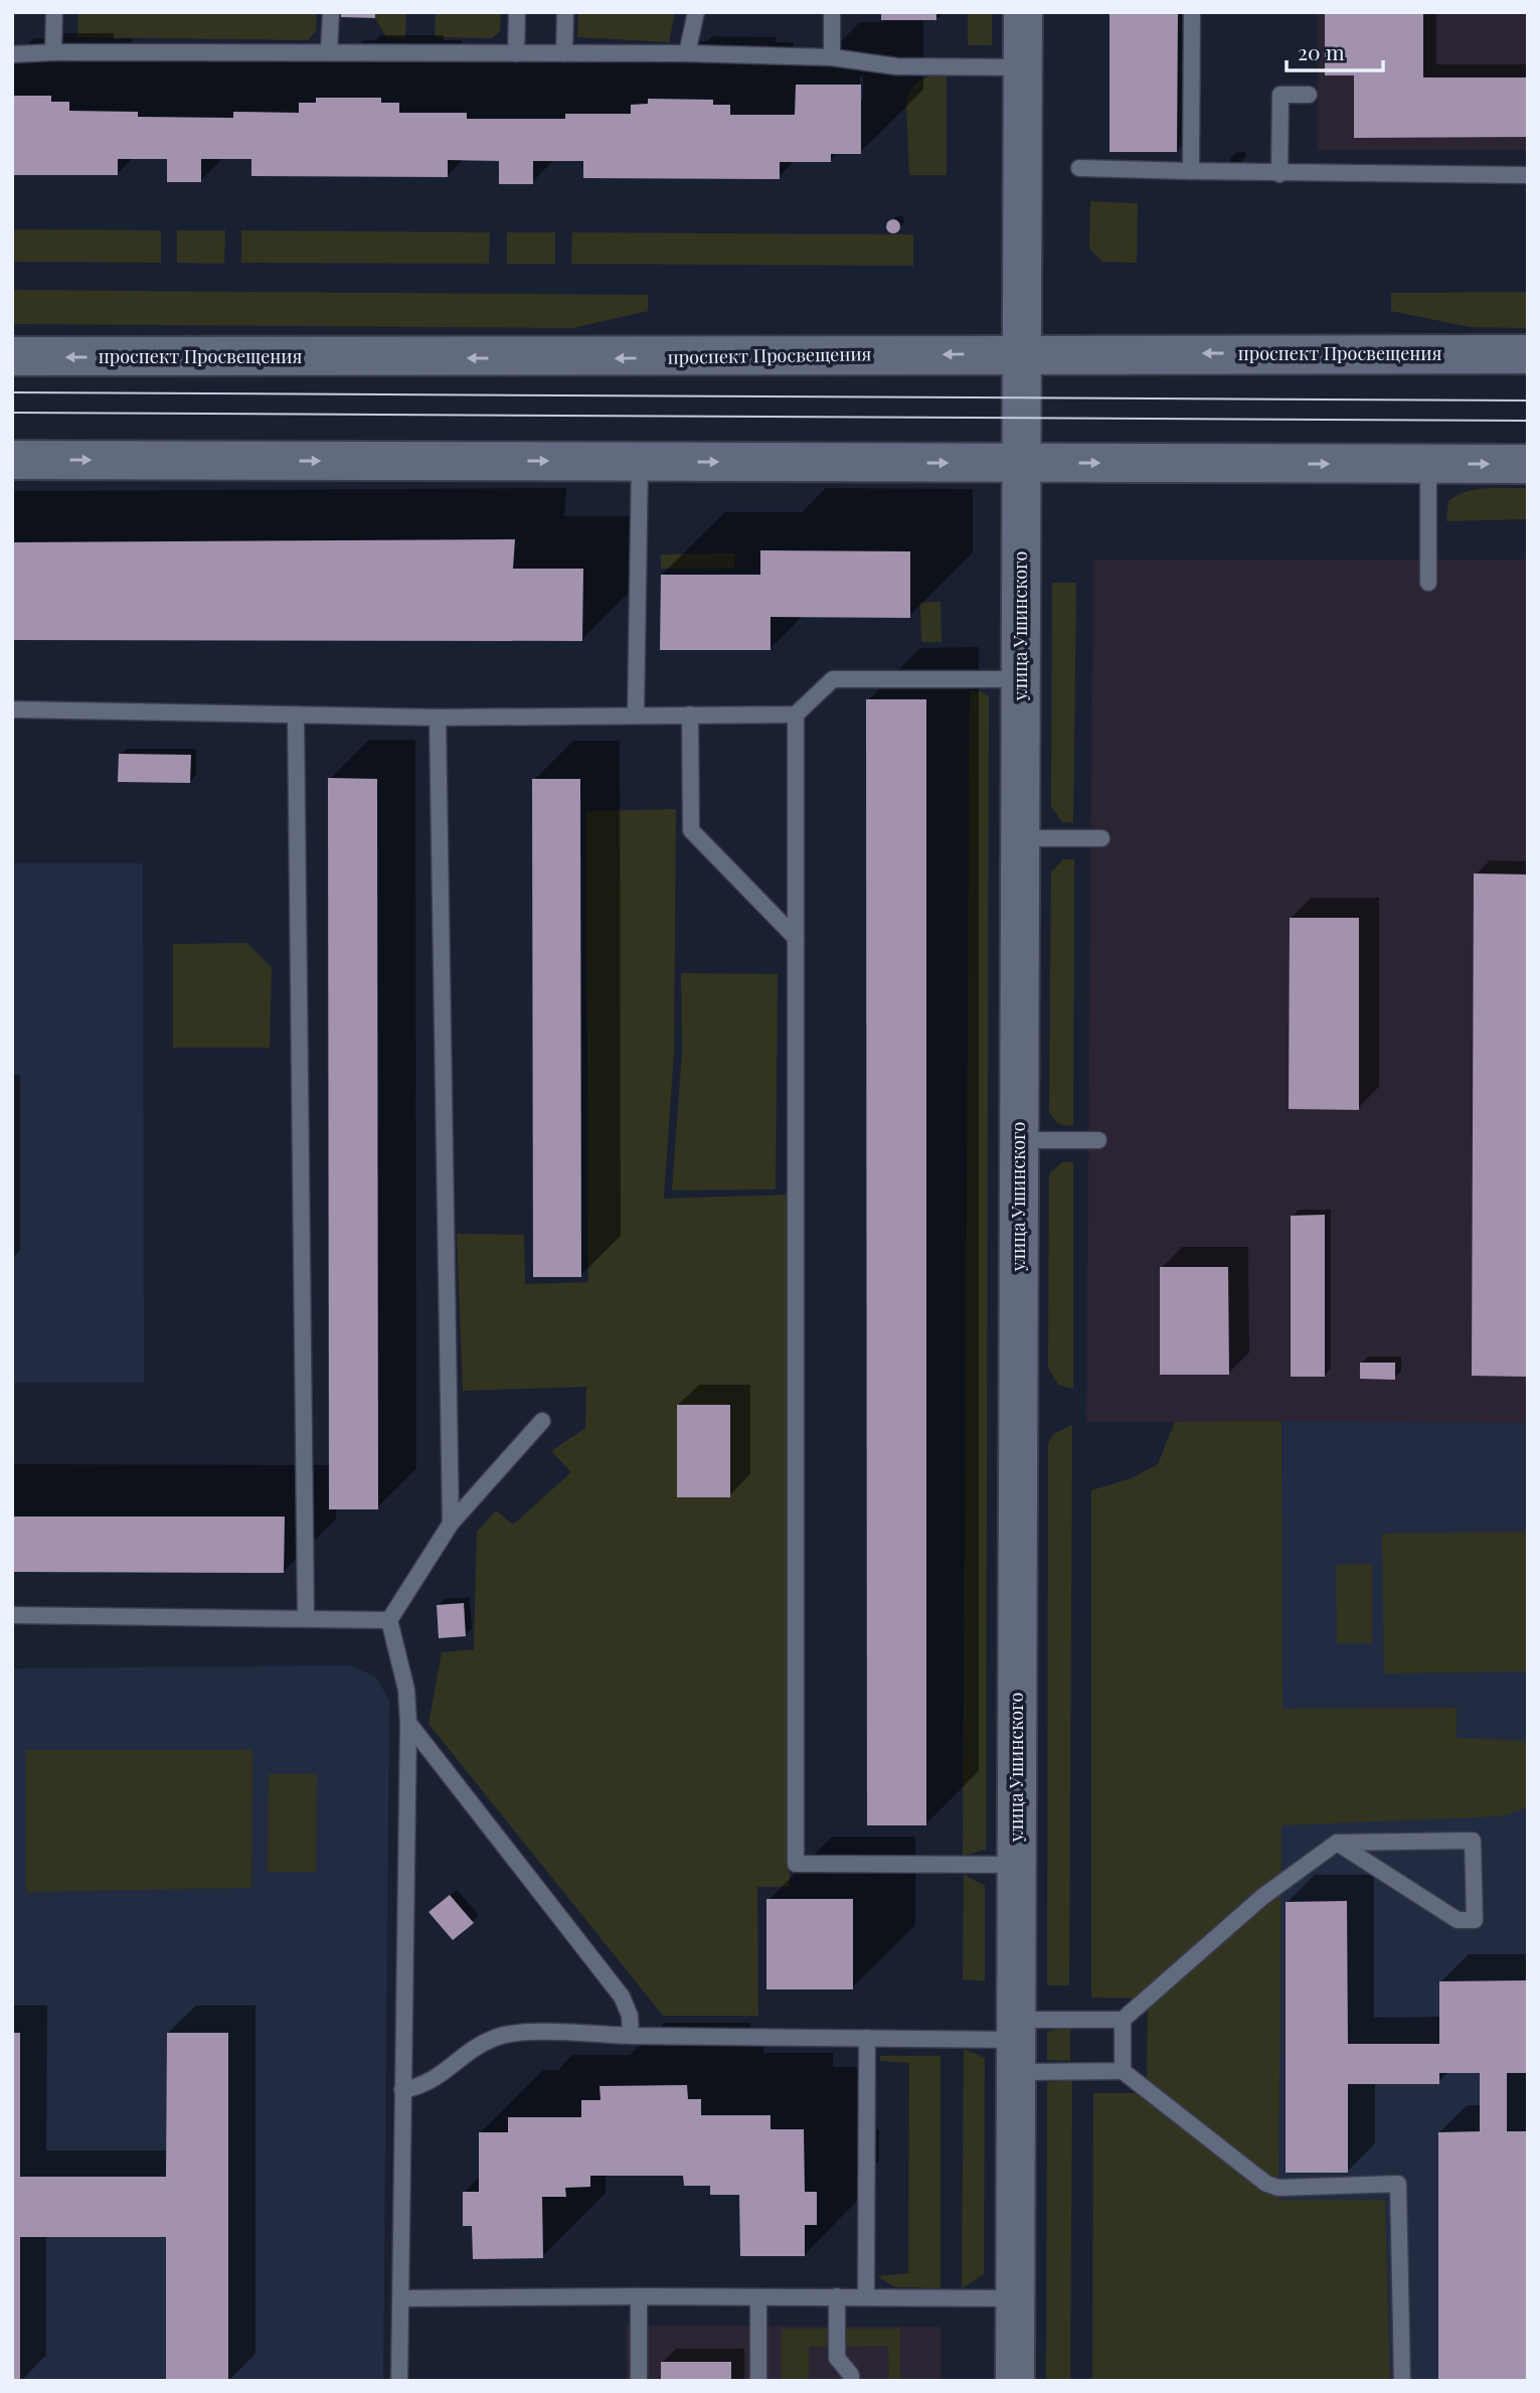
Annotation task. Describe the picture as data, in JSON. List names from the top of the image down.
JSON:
{
  "streets": {
    "main road": ["проспект Просвещения", "улица Ушинского"]
  },
  "crossings": [
    ["проспект Просвещения", "улица Ушинского"]
  ],
  "scale_bar": "20 m"
}
